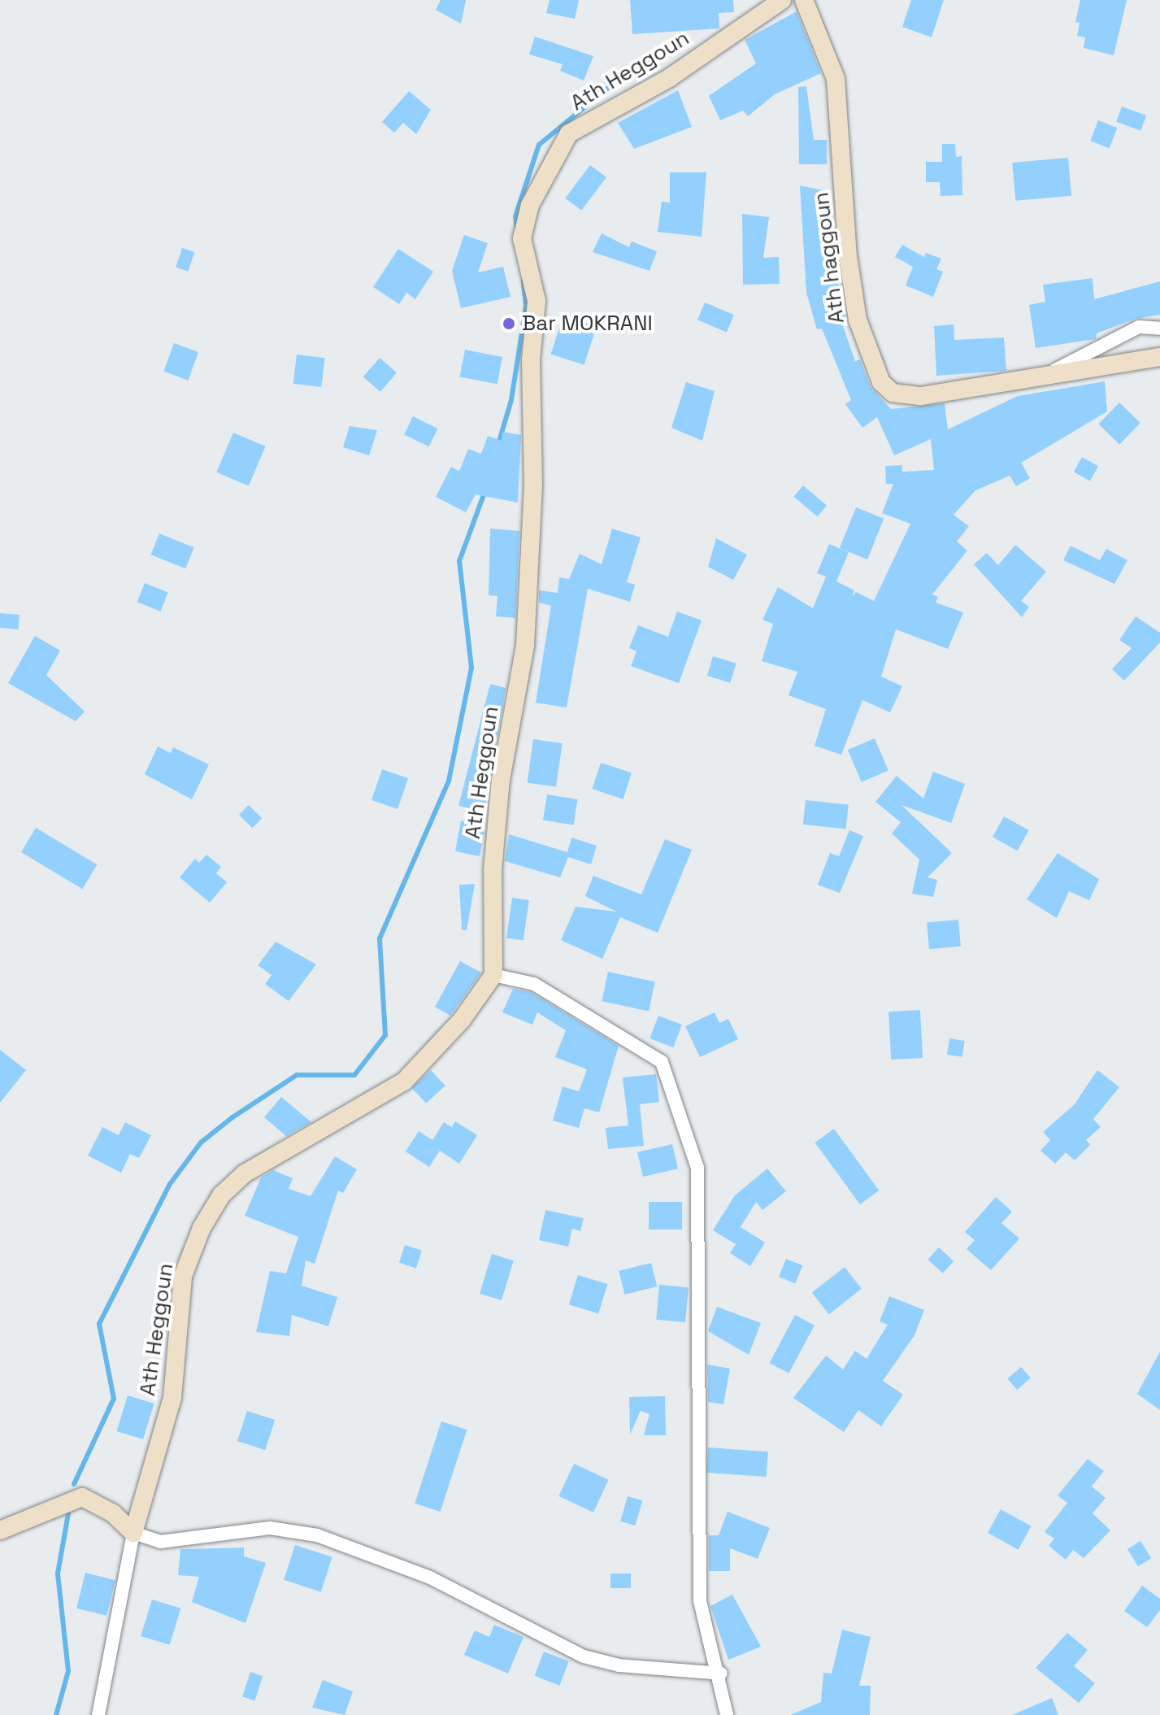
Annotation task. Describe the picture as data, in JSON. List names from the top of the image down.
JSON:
{
  "streets": {
    "street": ["Ath Heggoun", "Ath haggoun"]
  },
  "places": ["Bar MOKRANI"]
}
